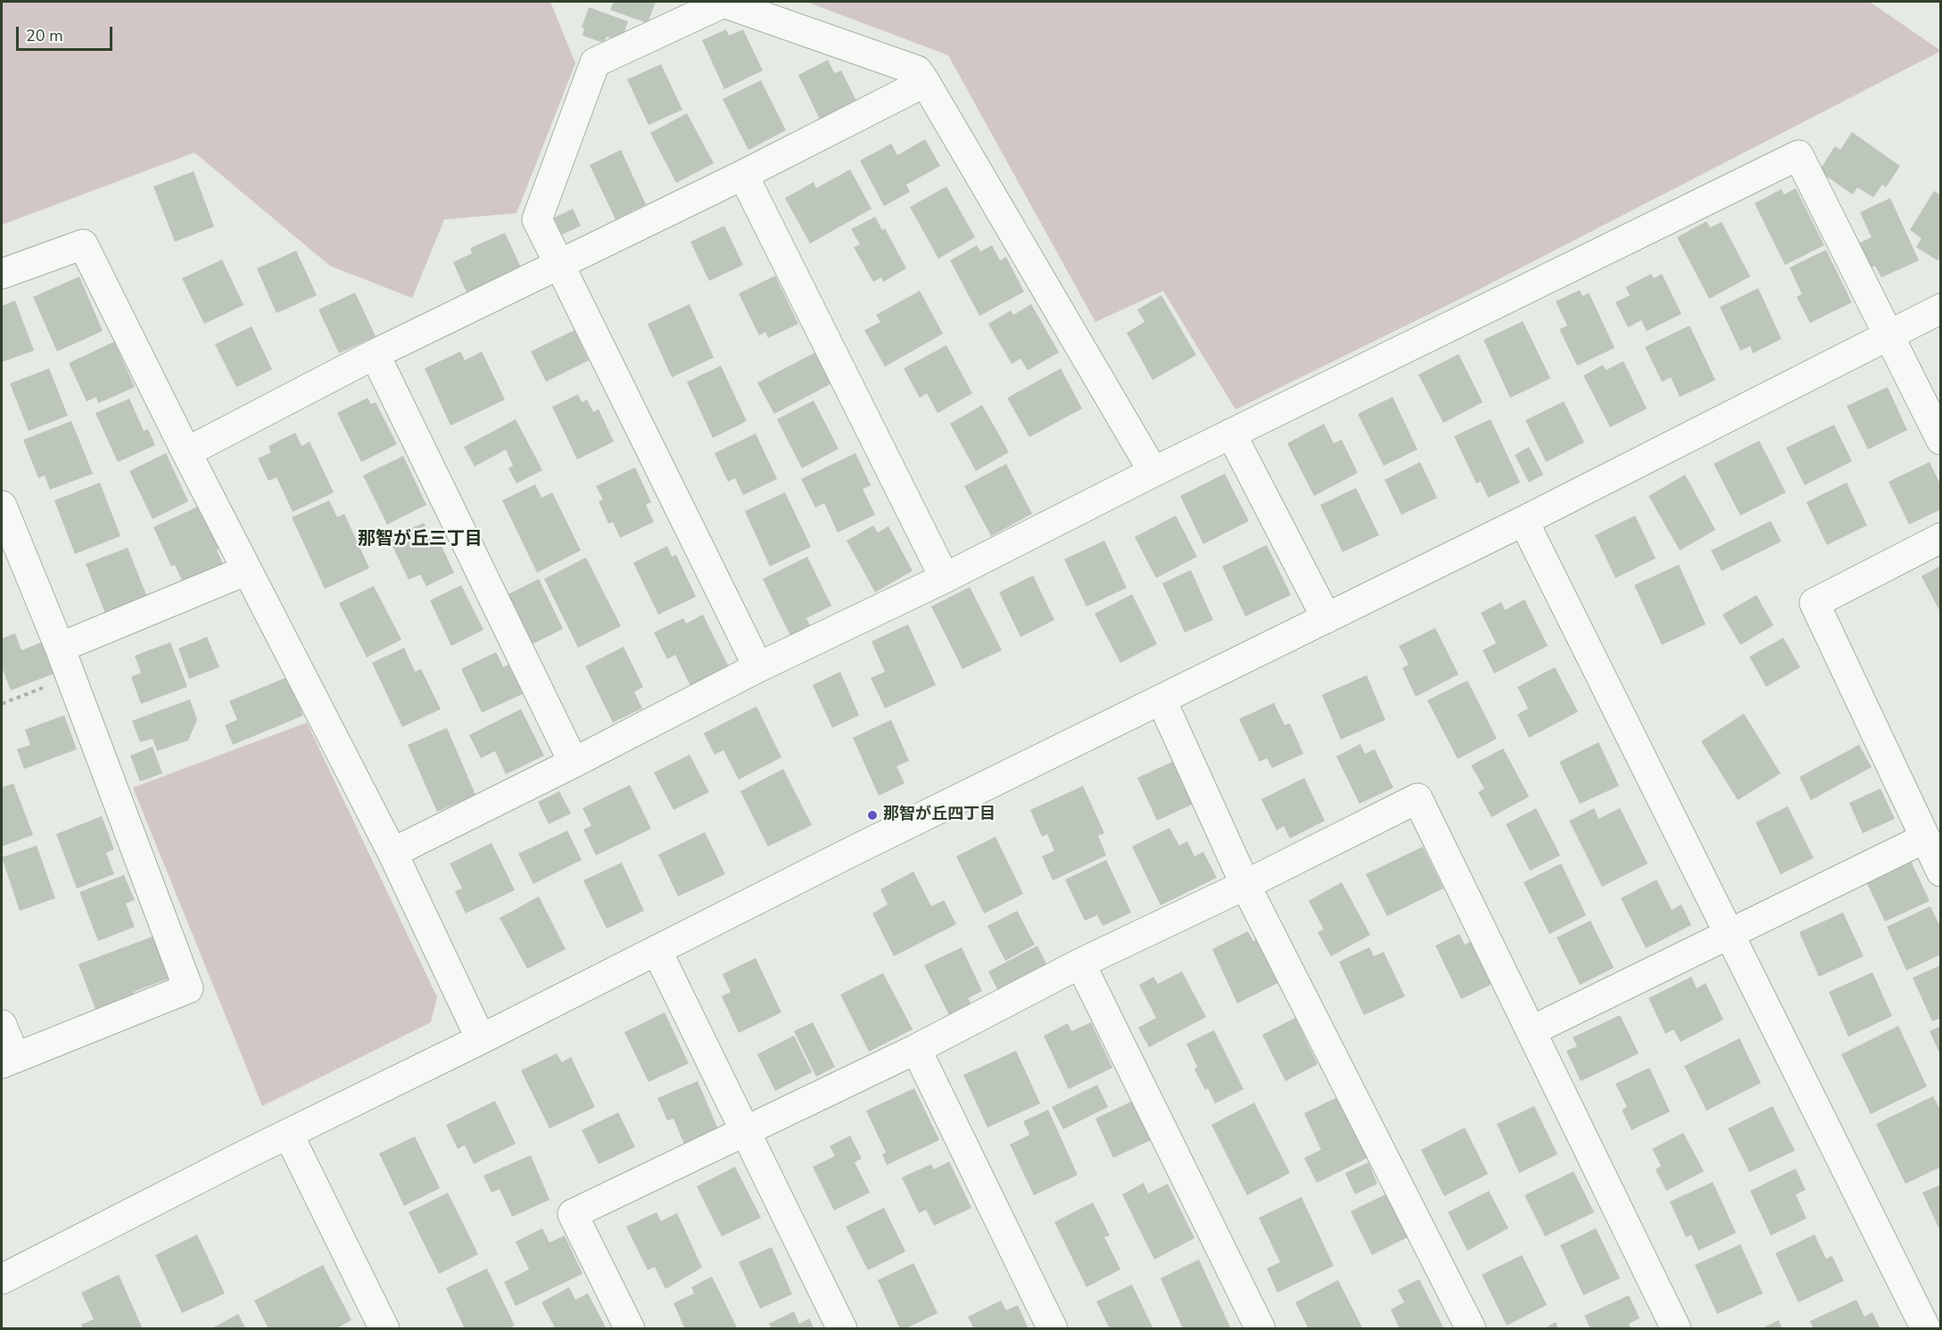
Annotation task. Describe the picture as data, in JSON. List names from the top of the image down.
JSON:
{
  "districts": ["那智が丘三丁目"],
  "places": ["那智が丘四丁目"],
  "scale_bar": "20 m"
}
